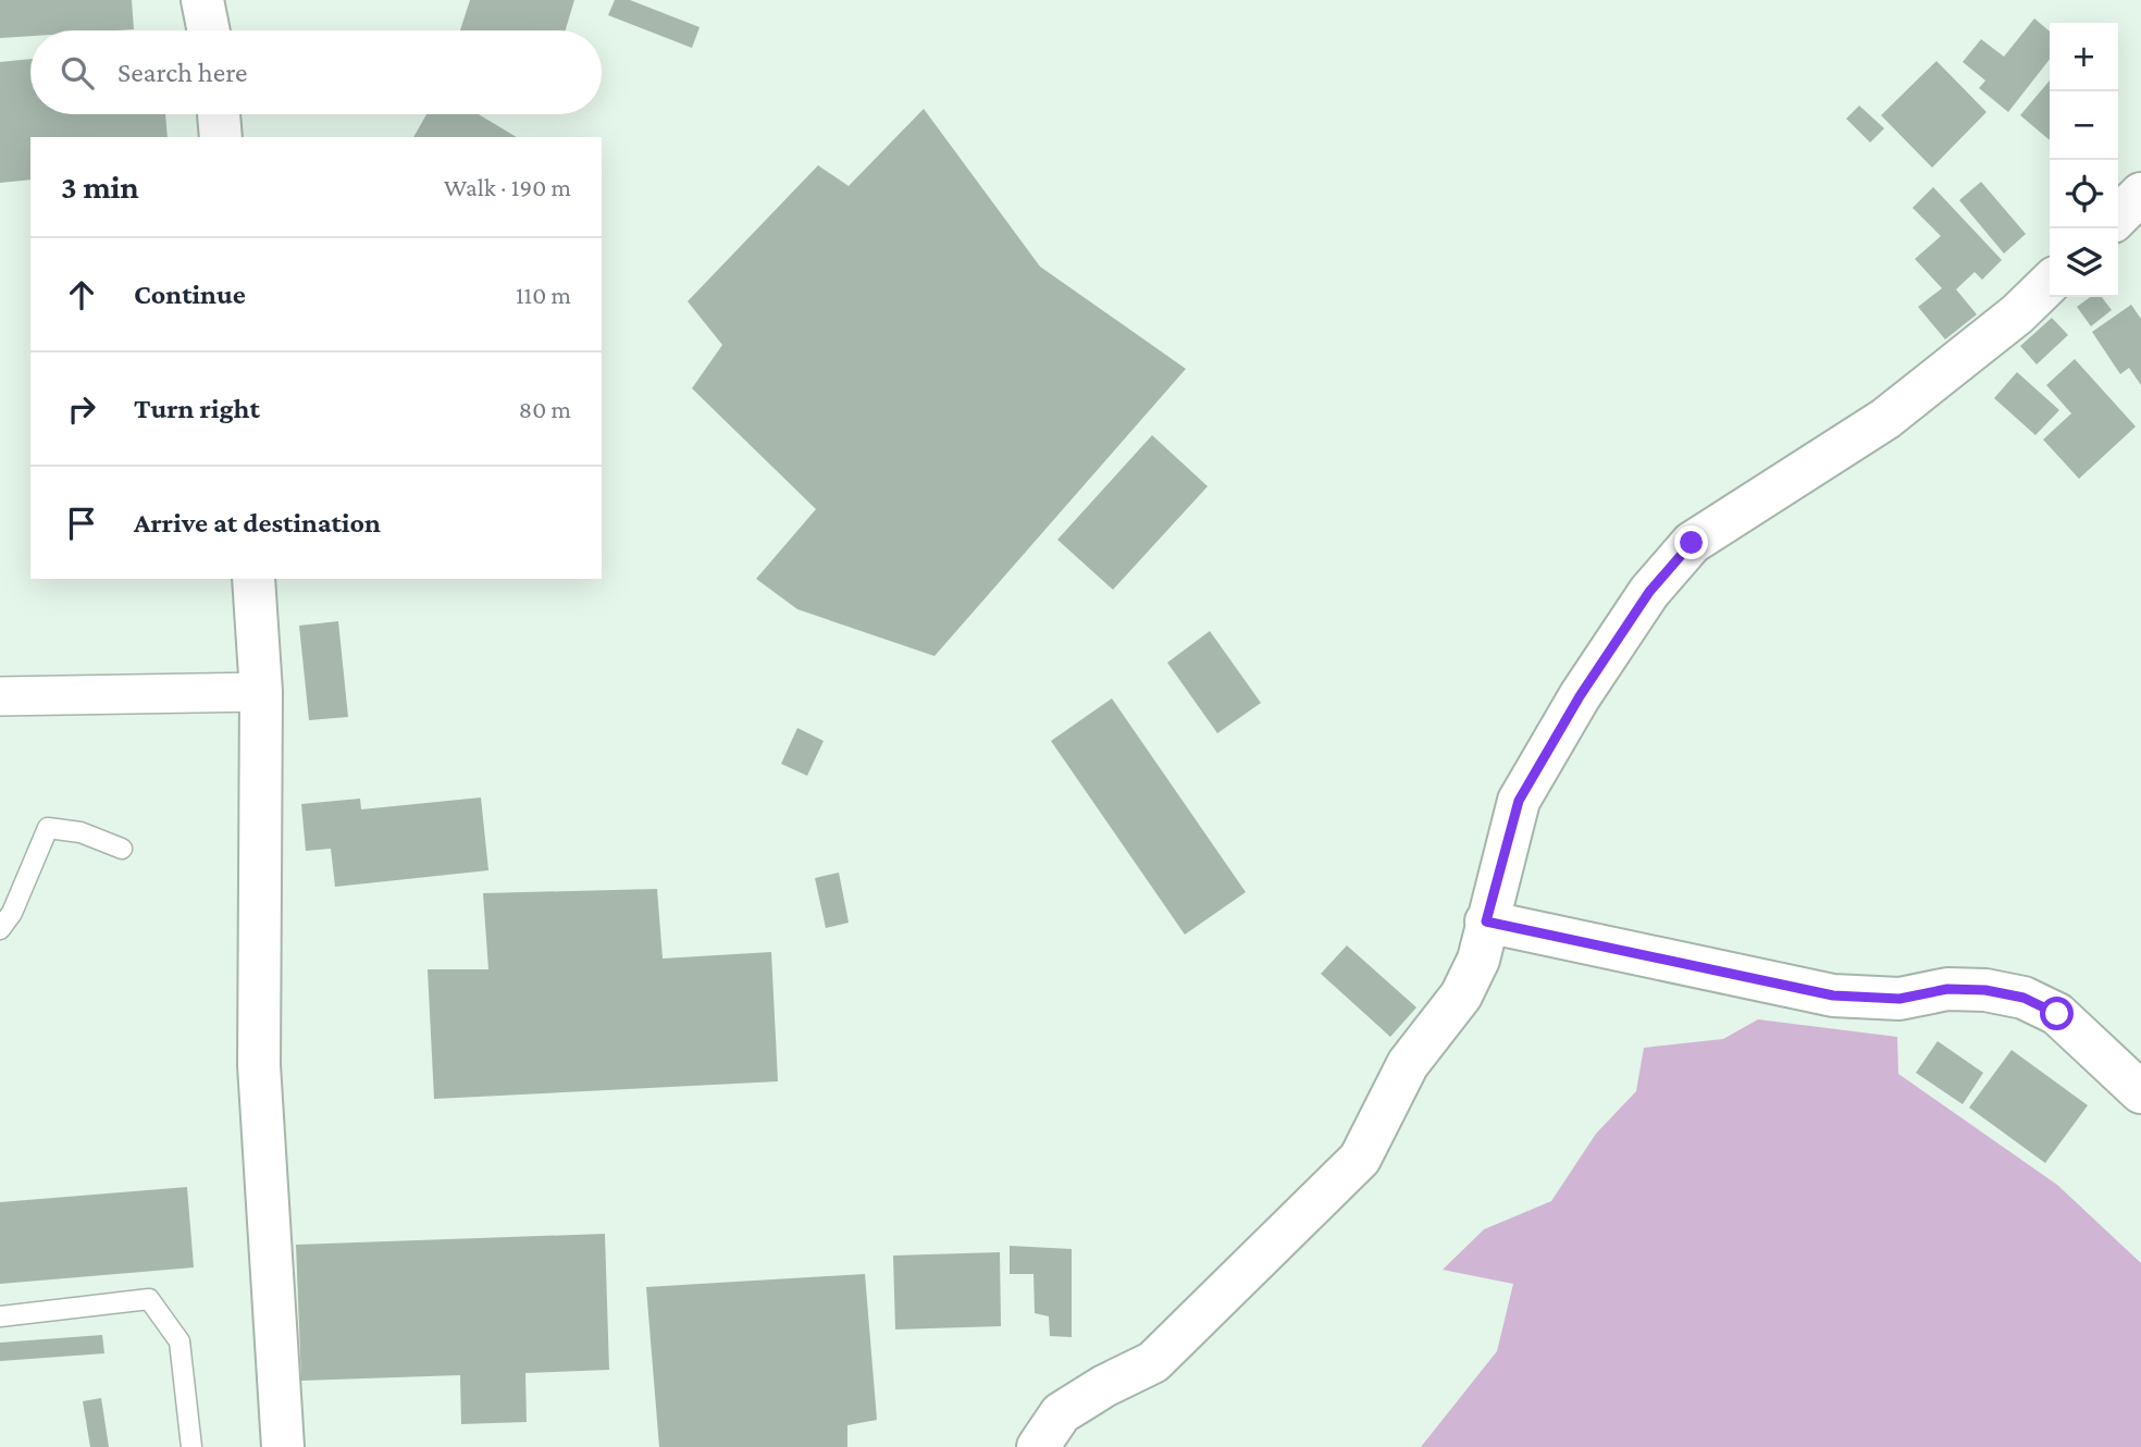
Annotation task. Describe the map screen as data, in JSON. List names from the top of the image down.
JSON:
{
  "page": {
    "map_buttons": ["+", "−"],
    "search": "Search here",
    "heading": ["3 min", "Walk · 190 m"],
    "list": [
      ["Continue", "110 m"],
      ["Turn right", "80 m"],
      "Arrive at destination"
    ]
  }
}
